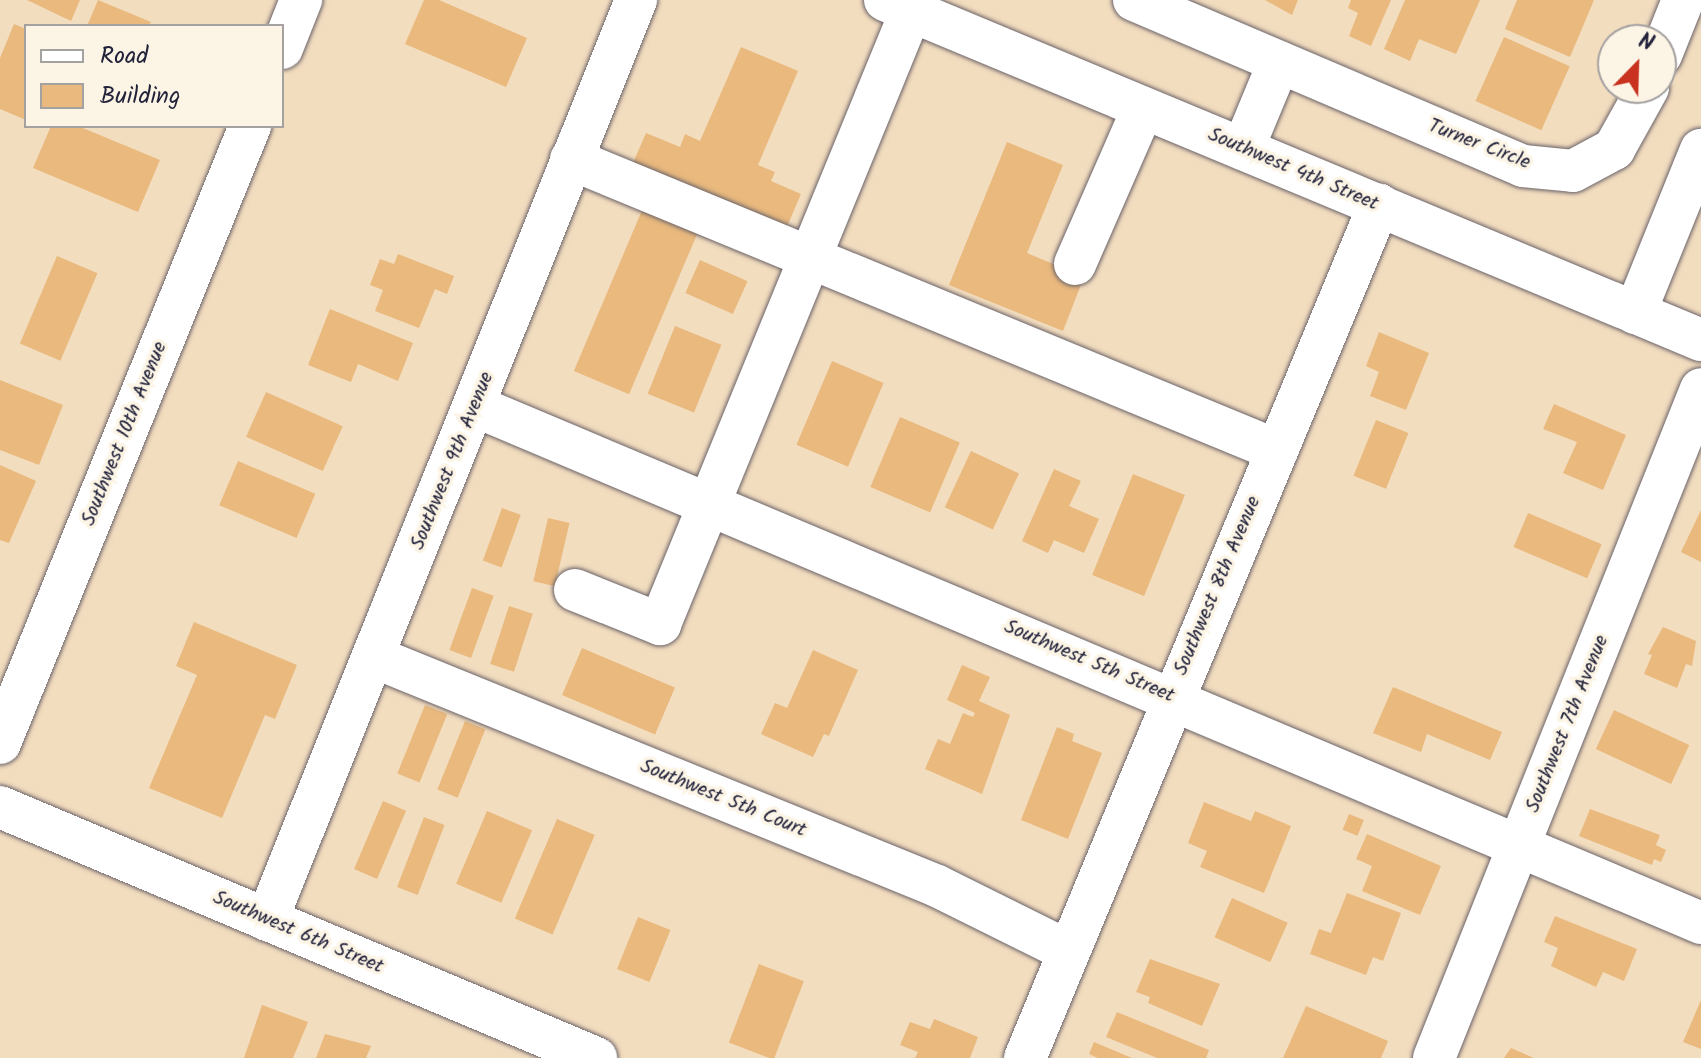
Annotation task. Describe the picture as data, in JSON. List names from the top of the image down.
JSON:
{
  "streets": {
    "street": [
      "Turner Circle",
      "Southwest 4th Street",
      "Southwest 10th Avenue",
      "Southwest 9th Avenue",
      "Southwest 8th Avenue",
      "Southwest 5th Street",
      "Southwest 7th Avenue",
      "Southwest 5th Court",
      "Southwest 6th Street"
    ]
  },
  "crossings": [
    ["Southwest 4th Street", "Southwest 8th Avenue"],
    ["Southwest 9th Avenue", "Southwest 5th Street"],
    ["Southwest 9th Avenue", "Southwest 5th Court"],
    ["Southwest 9th Avenue", "Southwest 6th Street"],
    ["Southwest 8th Avenue", "Southwest 5th Street"],
    ["Southwest 8th Avenue", "Southwest 5th Court"],
    ["Southwest 5th Street", "Southwest 7th Avenue"]
  ],
  "legend": ["Road", "Building"],
  "north": "top right"
}
